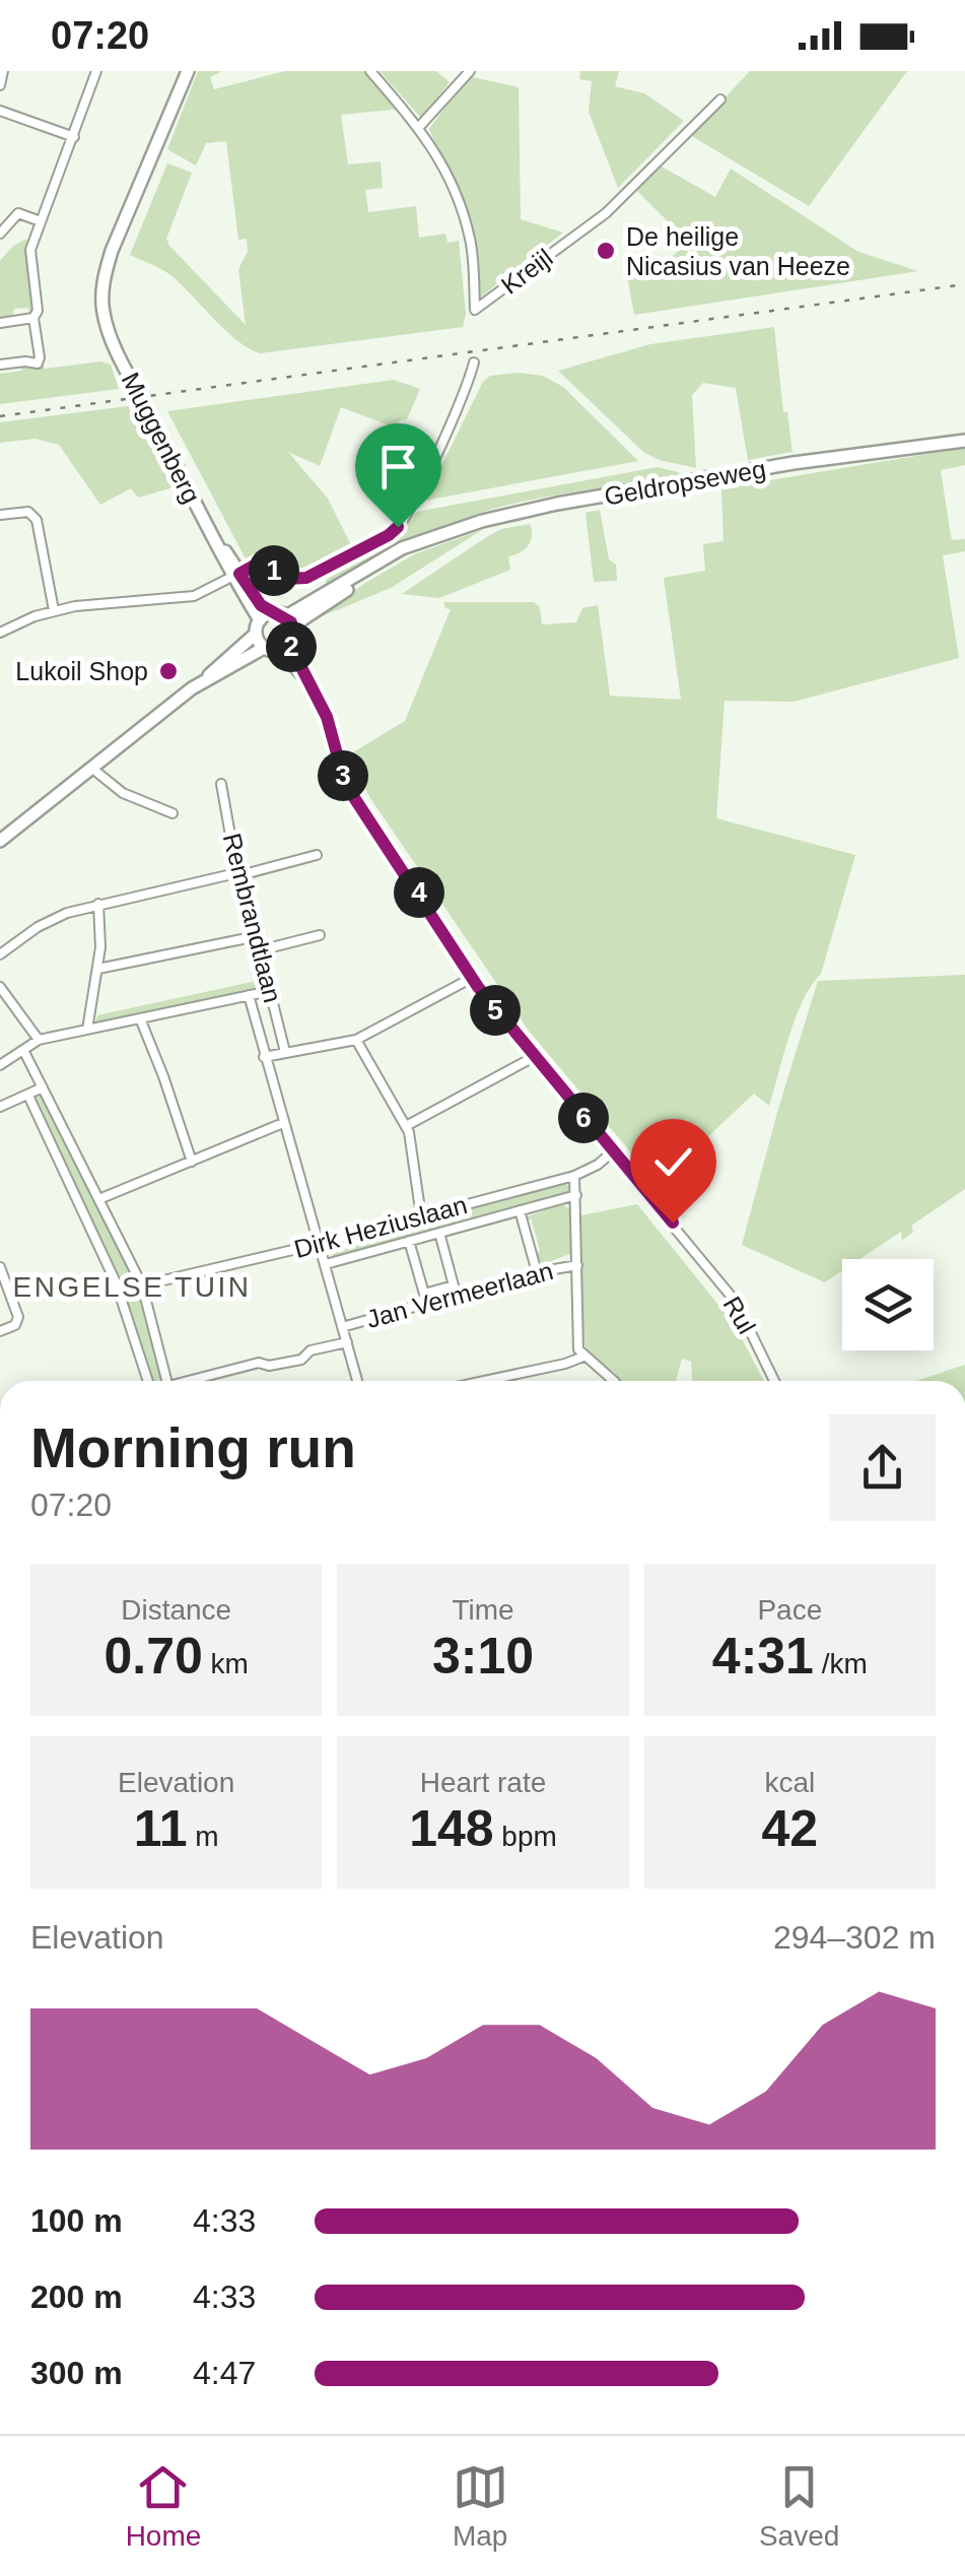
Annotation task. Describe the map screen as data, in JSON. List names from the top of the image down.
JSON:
{
  "streets": {
    "main road": ["Muggenberg", "Geldropseweg"],
    "street": [
      "Kreijl",
      "Rembrandtlaan",
      "Dirk Heziuslaan",
      "Jan Vermeerlaan",
      "Rul"
    ]
  },
  "crossings": [
    ["Muggenberg", "Rul"],
    ["Rembrandtlaan", "Dirk Heziuslaan"],
    ["Rembrandtlaan", "Jan Vermeerlaan"],
    ["Dirk Heziuslaan", "Rul"]
  ],
  "districts": ["ENGELSE TUIN"],
  "places": ["De heilige Nicasius van Heeze", "Lukoil Shop"],
  "page": {
    "status": "07:20",
    "pins": [
      "1",
      "2",
      "3",
      "4",
      "5",
      "6"
    ],
    "heading": ["Morning run", "07:20"],
    "stats": [
      ["Distance", "0.70 km"],
      ["Time", "3:10"],
      ["Pace", "4:31 /km"],
      ["Elevation", "11 m"],
      ["Heart rate", "148 bpm"],
      ["kcal", "42"]
    ],
    "chart": ["Elevation", "294–302 m"],
    "list": [
      {
        "name": "100 m",
        "note": "4:33"
      },
      {
        "name": "200 m",
        "note": "4:33"
      },
      {
        "name": "300 m",
        "note": "4:47"
      }
    ],
    "tabs": ["Home", "Map", "Saved"]
  }
}
